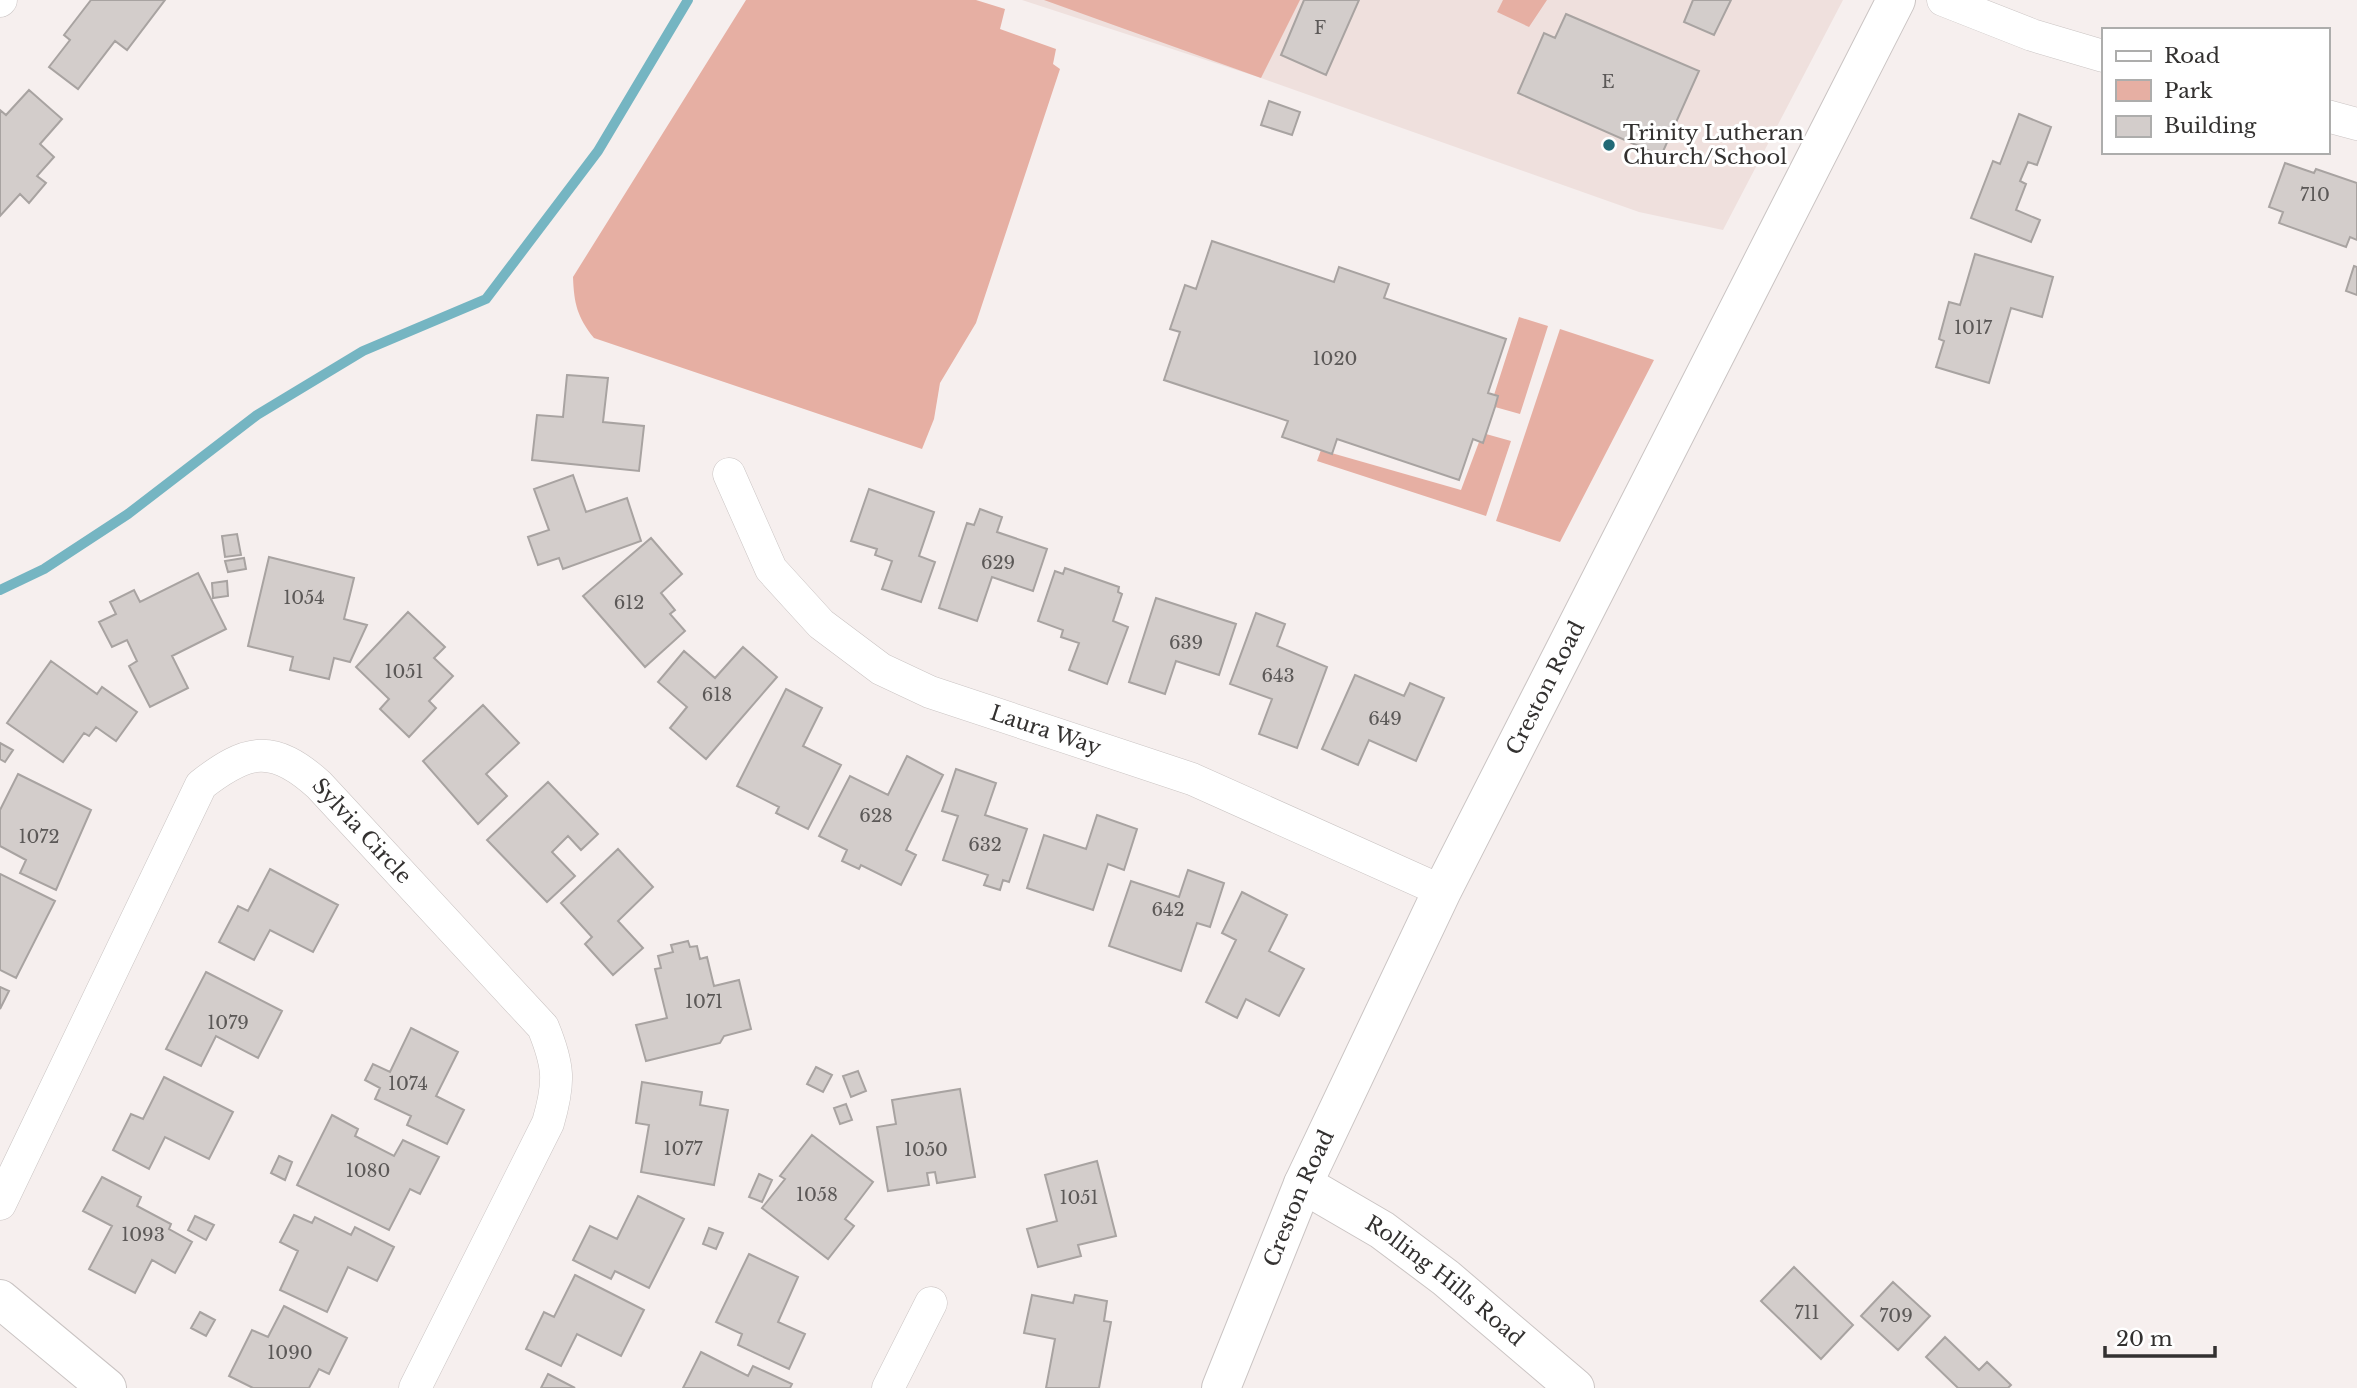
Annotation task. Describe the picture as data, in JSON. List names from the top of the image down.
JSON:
{
  "streets": {
    "main road": ["Creston Road", "Rolling Hills Road"],
    "street": ["Laura Way", "Sylvia Circle"]
  },
  "crossings": [
    ["Creston Road", "Laura Way"],
    ["Creston Road", "Rolling Hills Road"]
  ],
  "places": ["Trinity Lutheran Church/School"],
  "house_numbers": [
    "F",
    "E",
    "710",
    "1017",
    "1020",
    "629",
    "1054",
    "612",
    "639",
    "1051",
    "643",
    "618",
    "649",
    "628",
    "1072",
    "632",
    "642",
    "1071",
    "1079",
    "1074",
    "1077",
    "1050",
    "1080",
    "1058",
    "1051",
    "1093",
    "711",
    "709",
    "1090"
  ],
  "legend": ["Road", "Park", "Building"],
  "scale_bar": "20 m"
}
